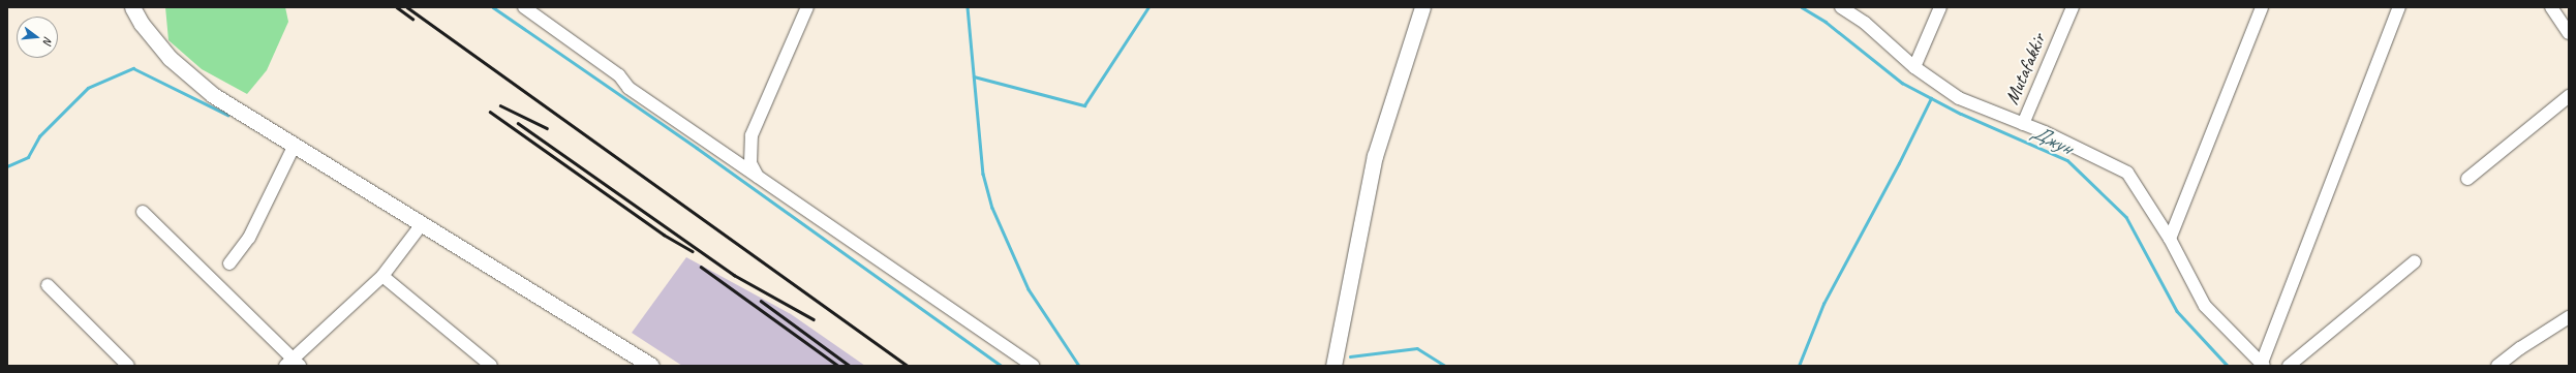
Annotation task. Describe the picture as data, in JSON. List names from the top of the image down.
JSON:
{
  "streets": {
    "street": ["Mutafakkir"]
  },
  "water": ["Джун"],
  "north": "right"
}
